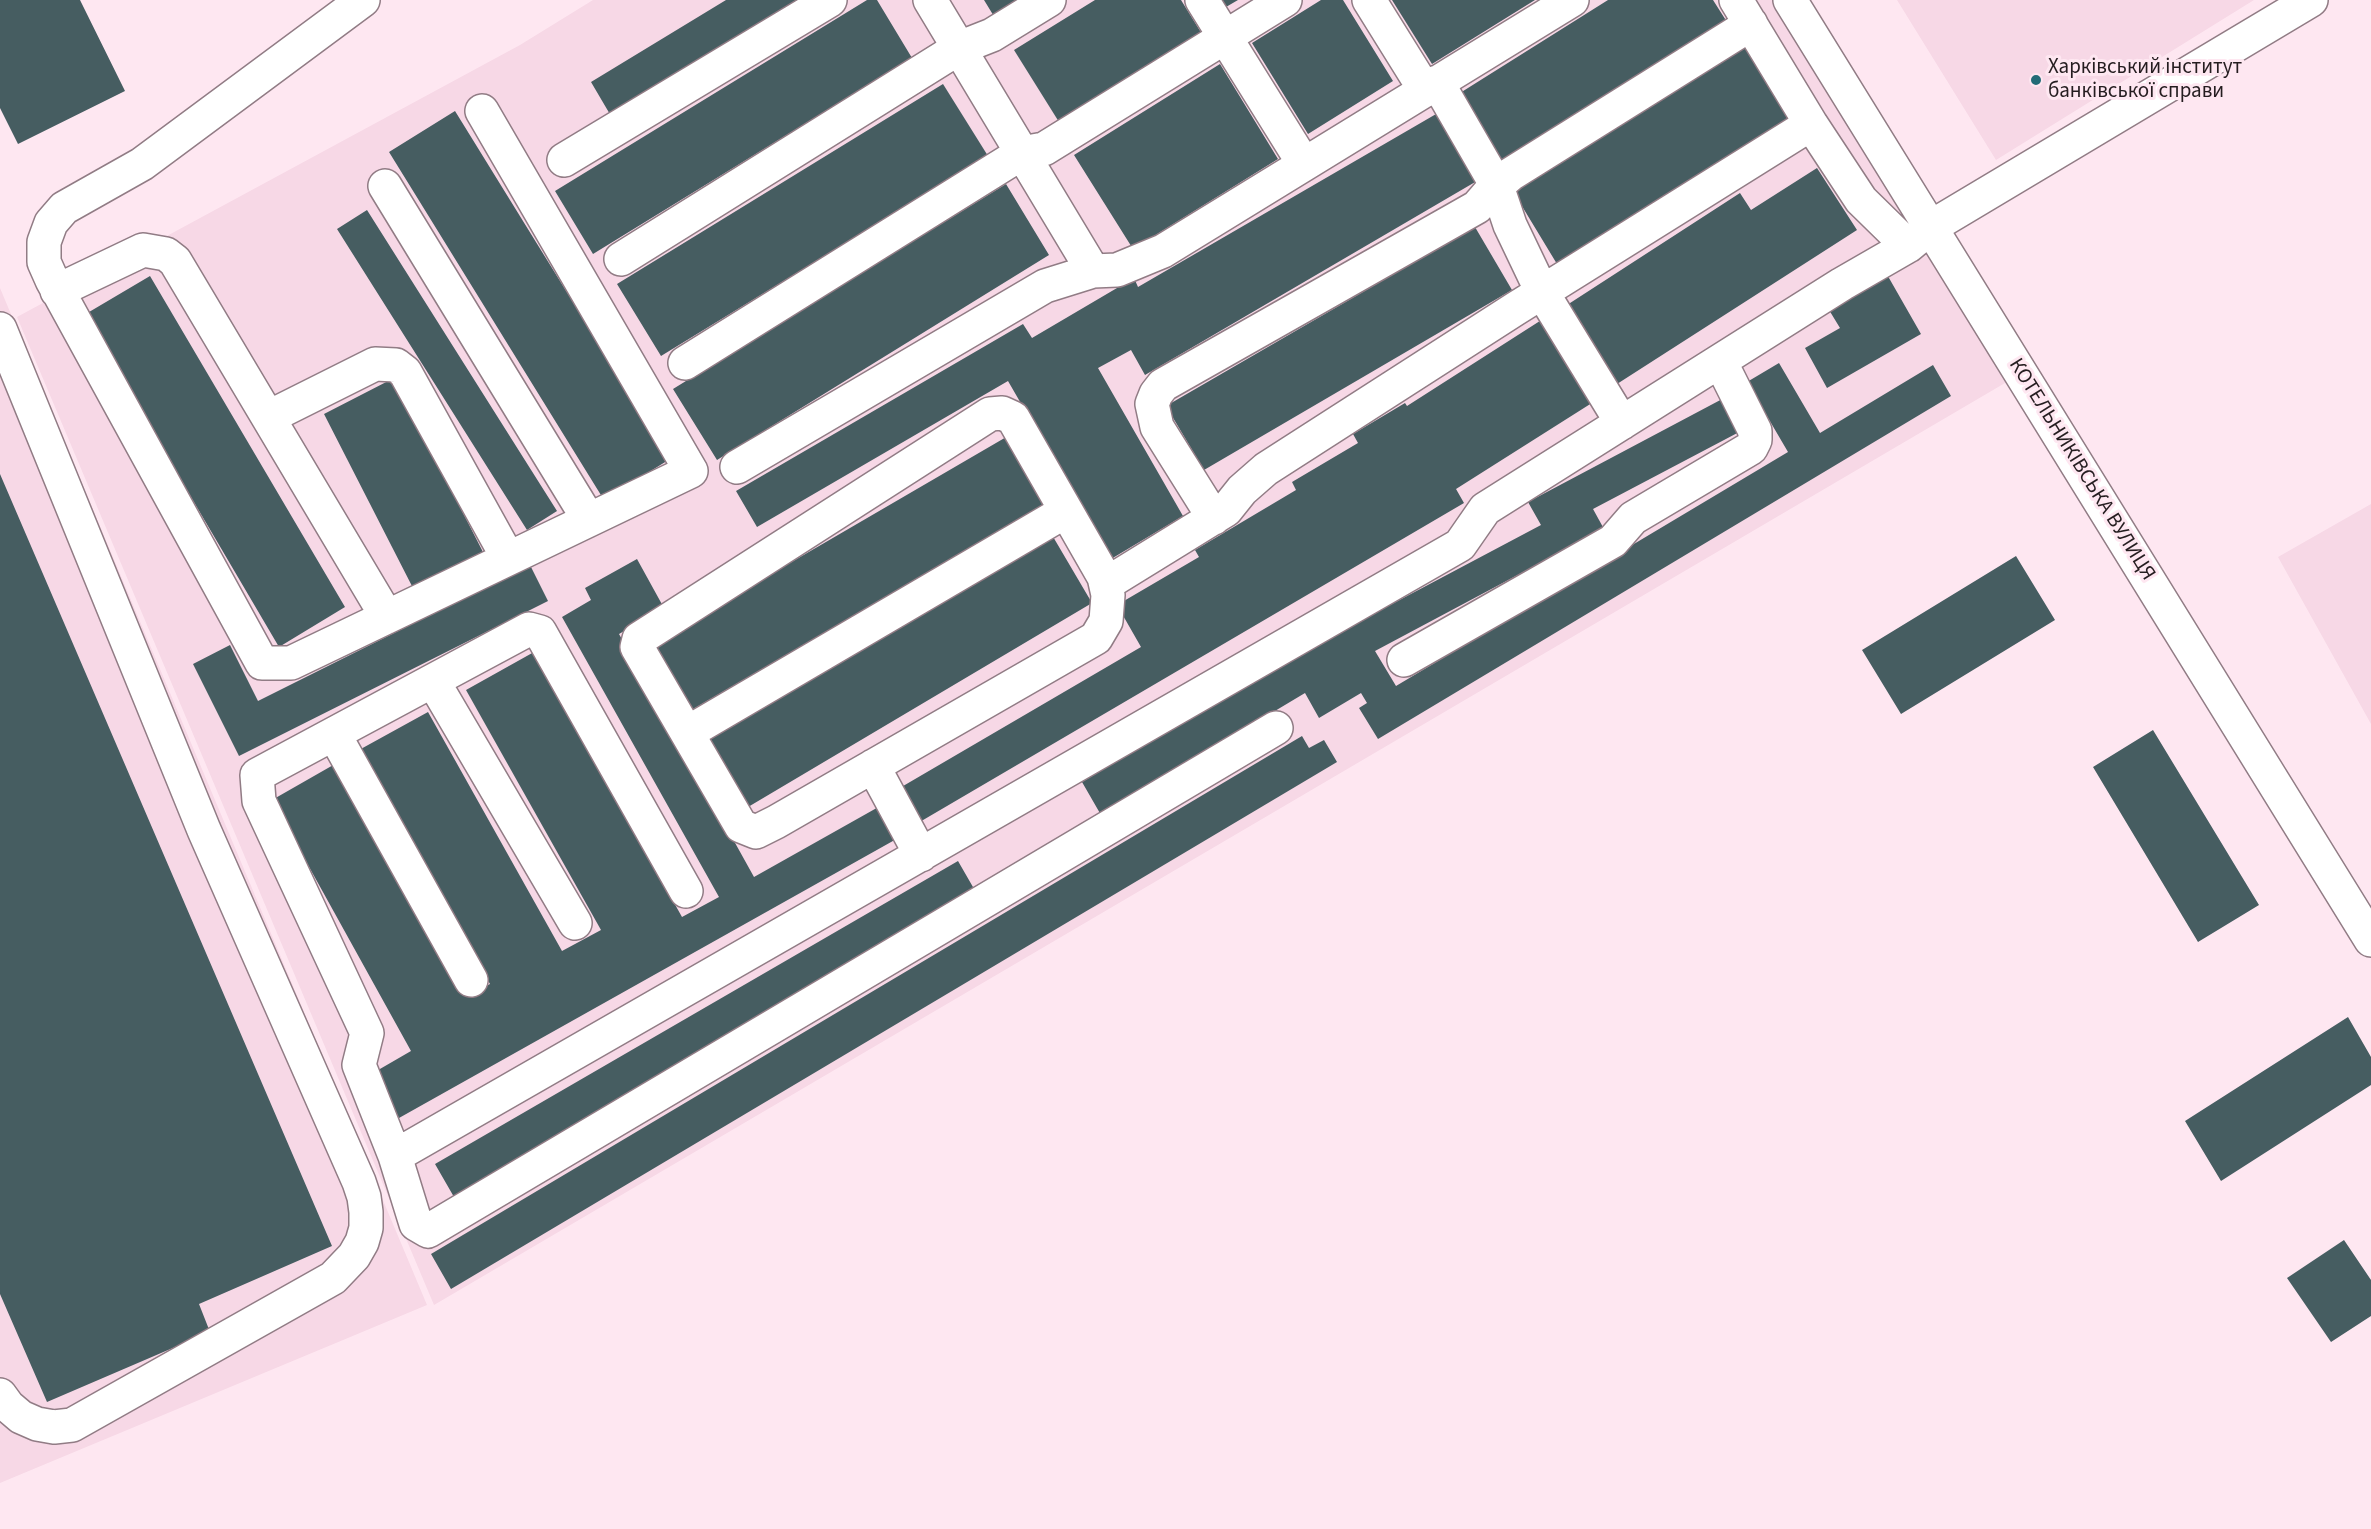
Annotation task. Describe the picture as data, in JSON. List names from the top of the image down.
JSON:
{
  "streets": {
    "street": ["КОТЕЛЬНИКІВСЬКА ВУЛИЦЯ"]
  },
  "places": ["Харківський інститут банківської справи"]
}
